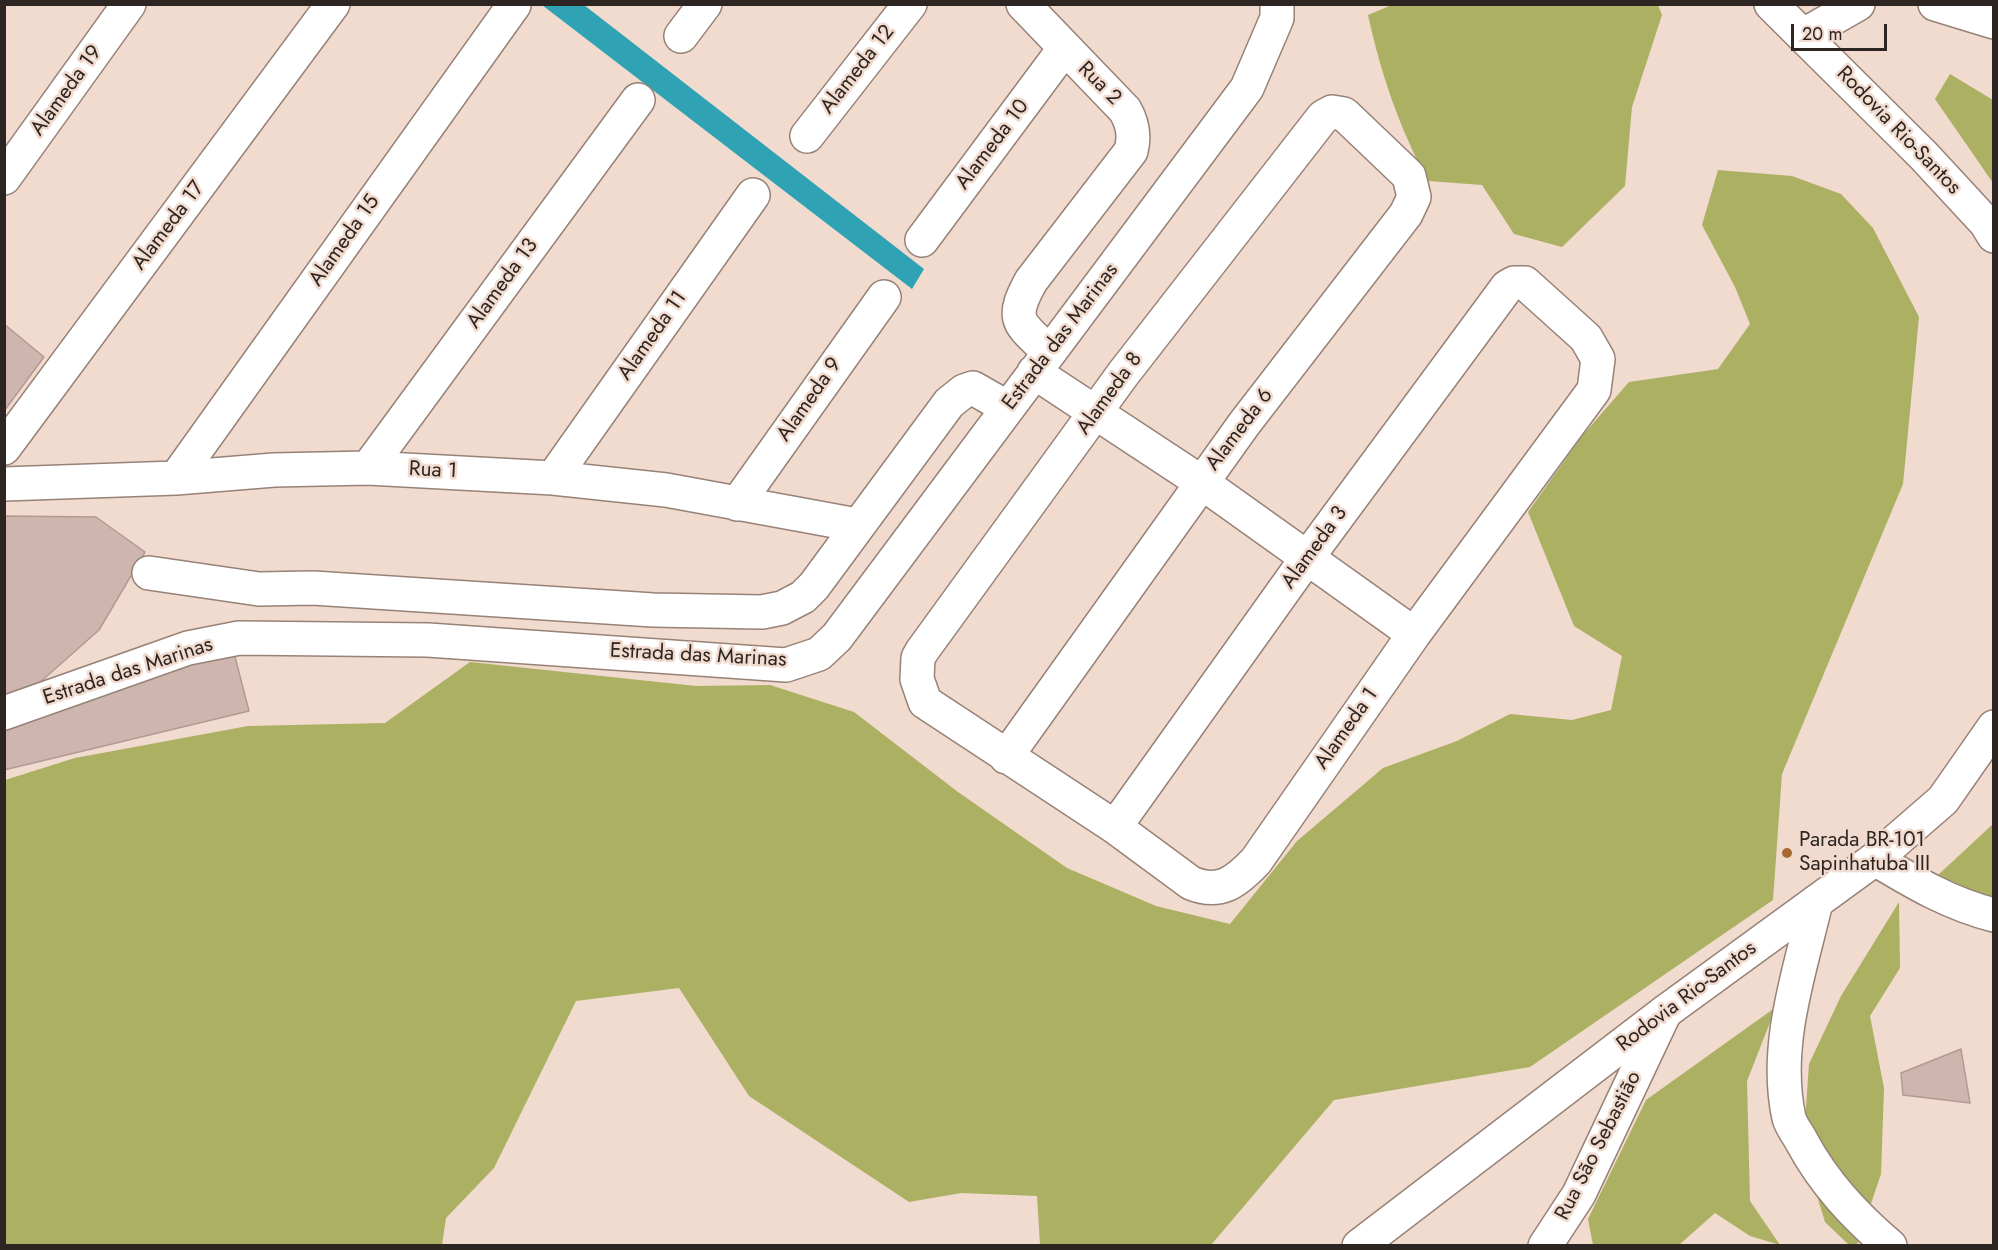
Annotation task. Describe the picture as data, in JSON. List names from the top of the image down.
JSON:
{
  "streets": {
    "main road": [
      "Alameda 12",
      "Rua 2",
      "Alameda 19",
      "Rodovia Rio-Santos",
      "Alameda 10",
      "Alameda 17",
      "Alameda 15",
      "Alameda 13",
      "Alameda 11",
      "Estrada das Marinas",
      "Alameda 8",
      "Alameda 9",
      "Alameda 6",
      "Rua 1",
      "Alameda 3",
      "Alameda 1",
      "Rua São Sebastião"
    ]
  },
  "crossings": [
    ["Rua 2", "Alameda 10"],
    ["Rua 2", "Estrada das Marinas"],
    ["Rua 2", "Alameda 8"],
    ["Rua 2", "Alameda 6"],
    ["Rua 2", "Alameda 3"],
    ["Rua 2", "Alameda 1"],
    ["Rodovia Rio-Santos", "Rua São Sebastião"],
    ["Alameda 15", "Rua 1"],
    ["Alameda 13", "Rua 1"],
    ["Alameda 11", "Rua 1"],
    ["Alameda 8", "Alameda 6"],
    ["Alameda 8", "Alameda 1"],
    ["Alameda 9", "Rua 1"],
    ["Alameda 6", "Alameda 1"],
    ["Alameda 3", "Alameda 1"]
  ],
  "places": ["Parada BR-101 Sapinhatuba III"],
  "scale_bar": "20 m"
}
